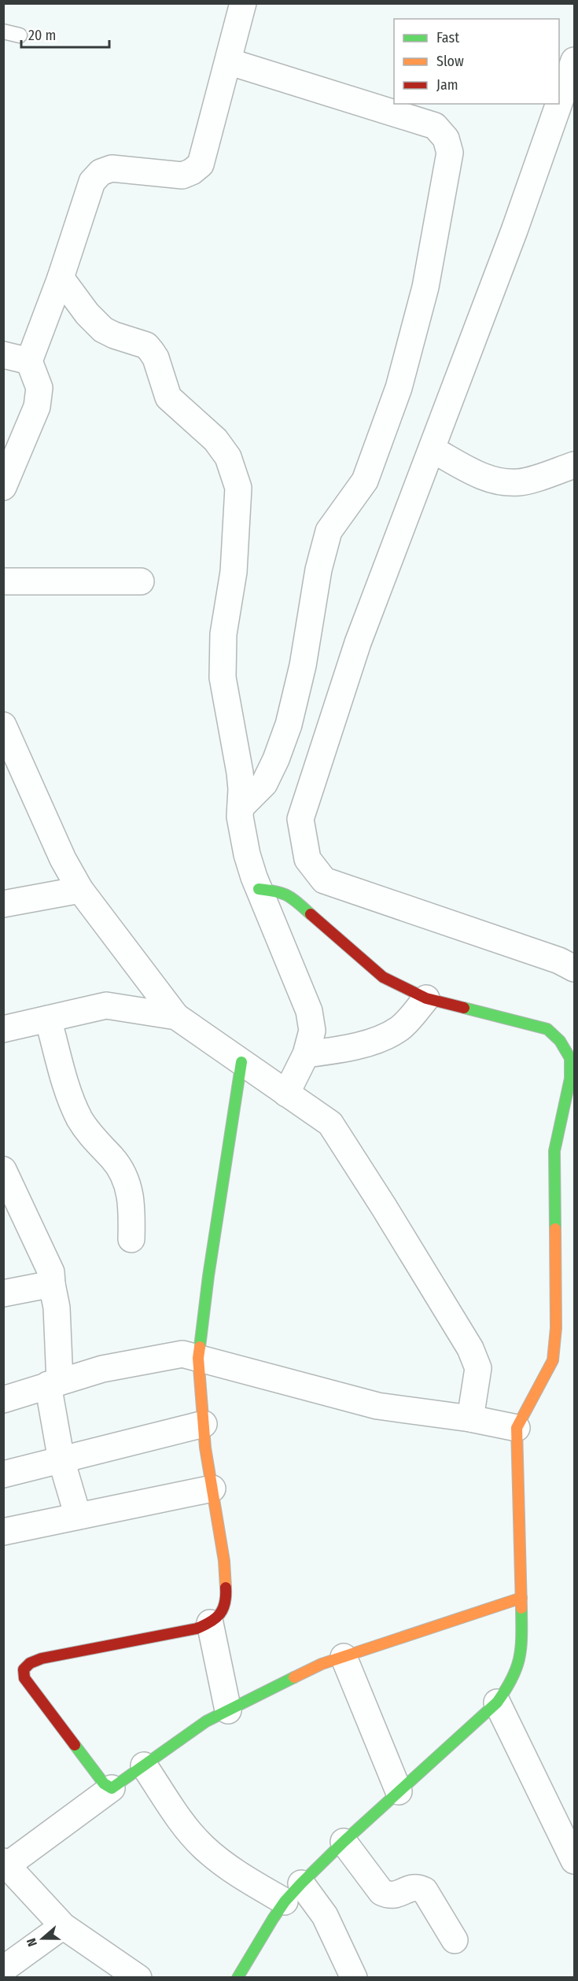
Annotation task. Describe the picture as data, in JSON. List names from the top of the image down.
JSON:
{
  "legend": ["Fast", "Slow", "Jam"],
  "scale_bar": "20 m",
  "north": "left"
}
